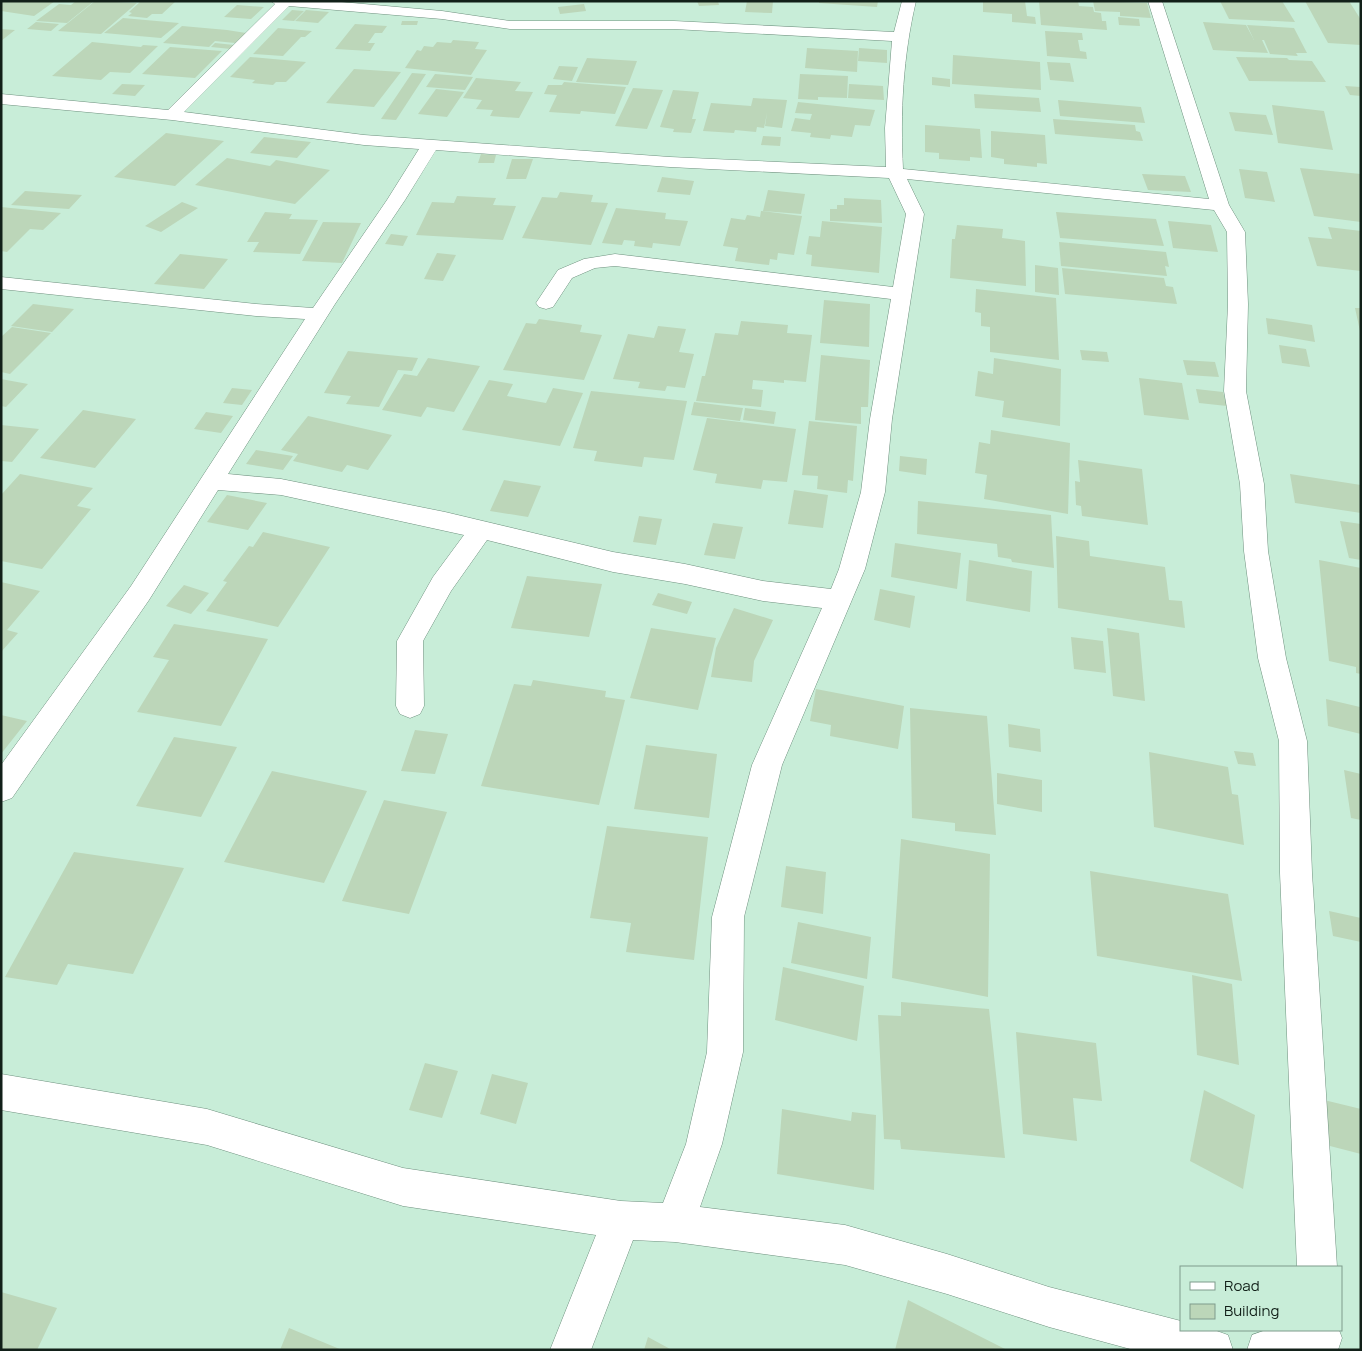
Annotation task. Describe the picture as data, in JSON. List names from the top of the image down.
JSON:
{
  "legend": ["Road", "Building"]
}
